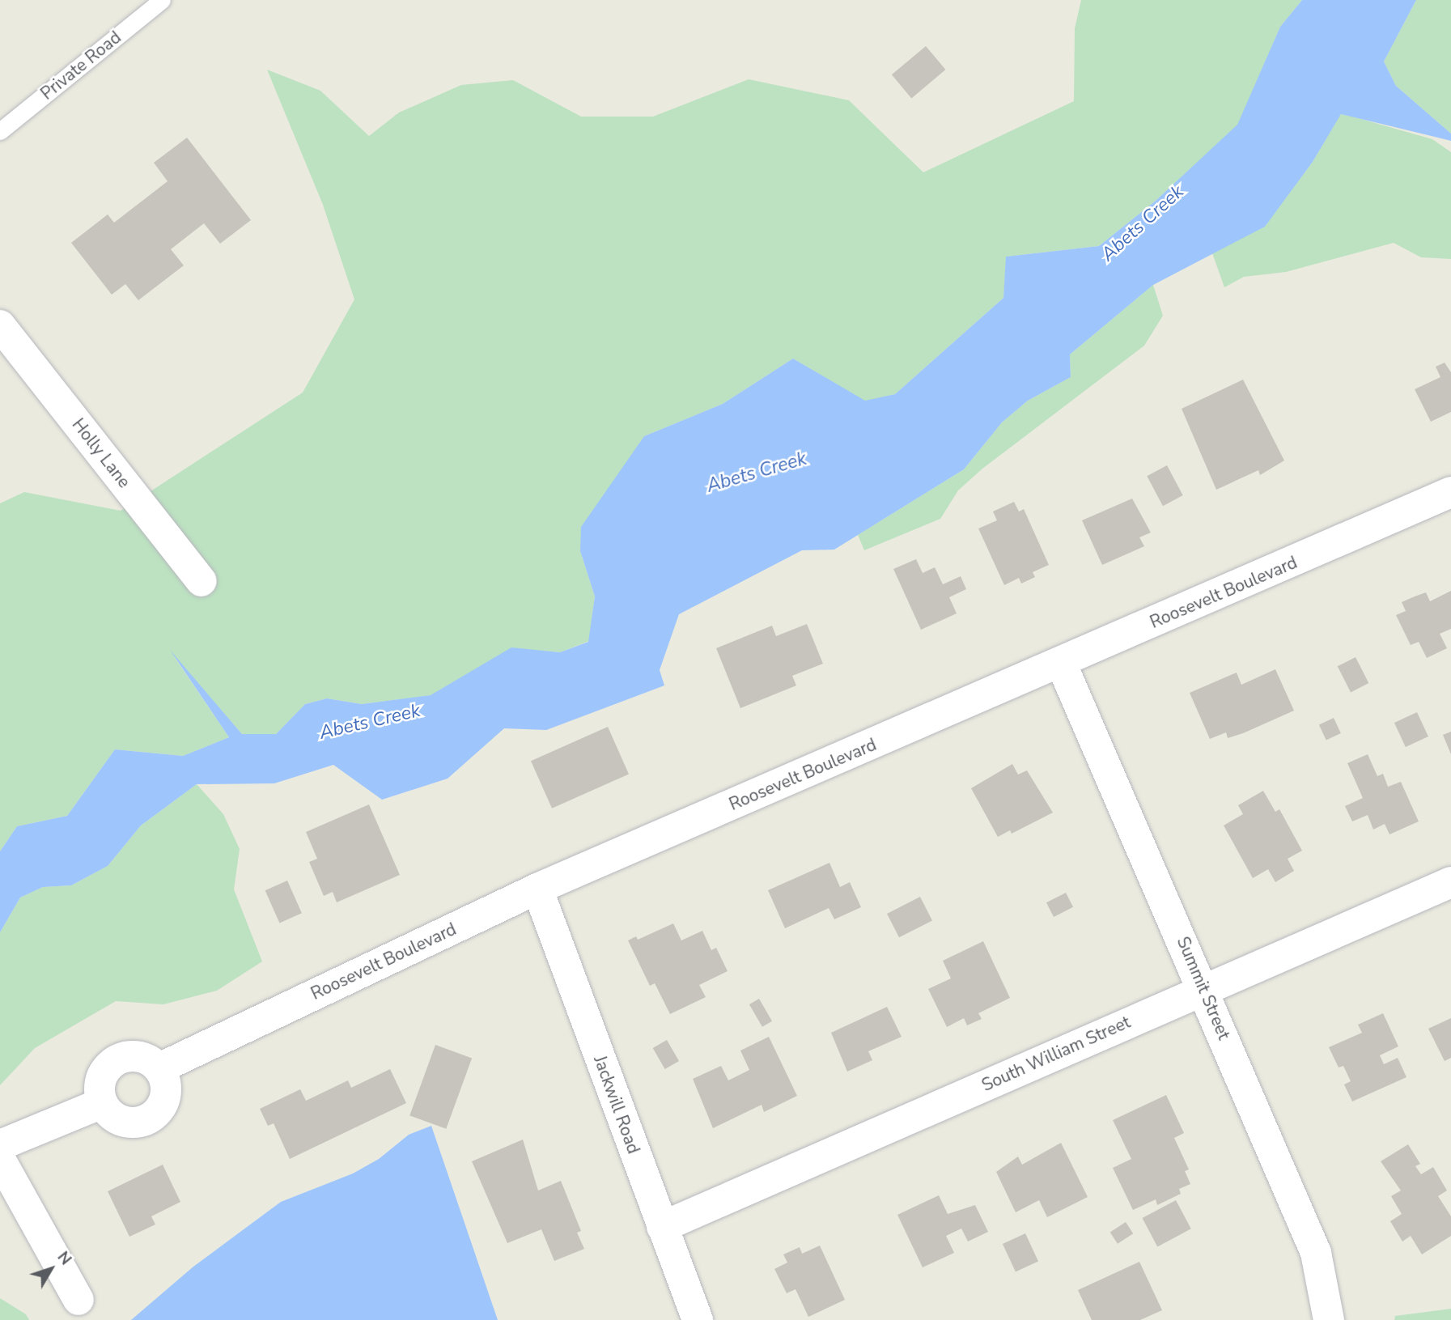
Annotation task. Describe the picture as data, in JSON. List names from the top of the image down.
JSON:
{
  "streets": {
    "street": [
      "Holly Lane",
      "Roosevelt Boulevard",
      "Summit Street",
      "South William Street",
      "Jackwill Road"
    ],
    "lane": ["Private Road"]
  },
  "crossings": [
    ["Roosevelt Boulevard", "Summit Street"],
    ["Roosevelt Boulevard", "Jackwill Road"],
    ["Summit Street", "South William Street"],
    ["South William Street", "Jackwill Road"]
  ],
  "water": ["Abets Creek"],
  "north": "top right"
}
